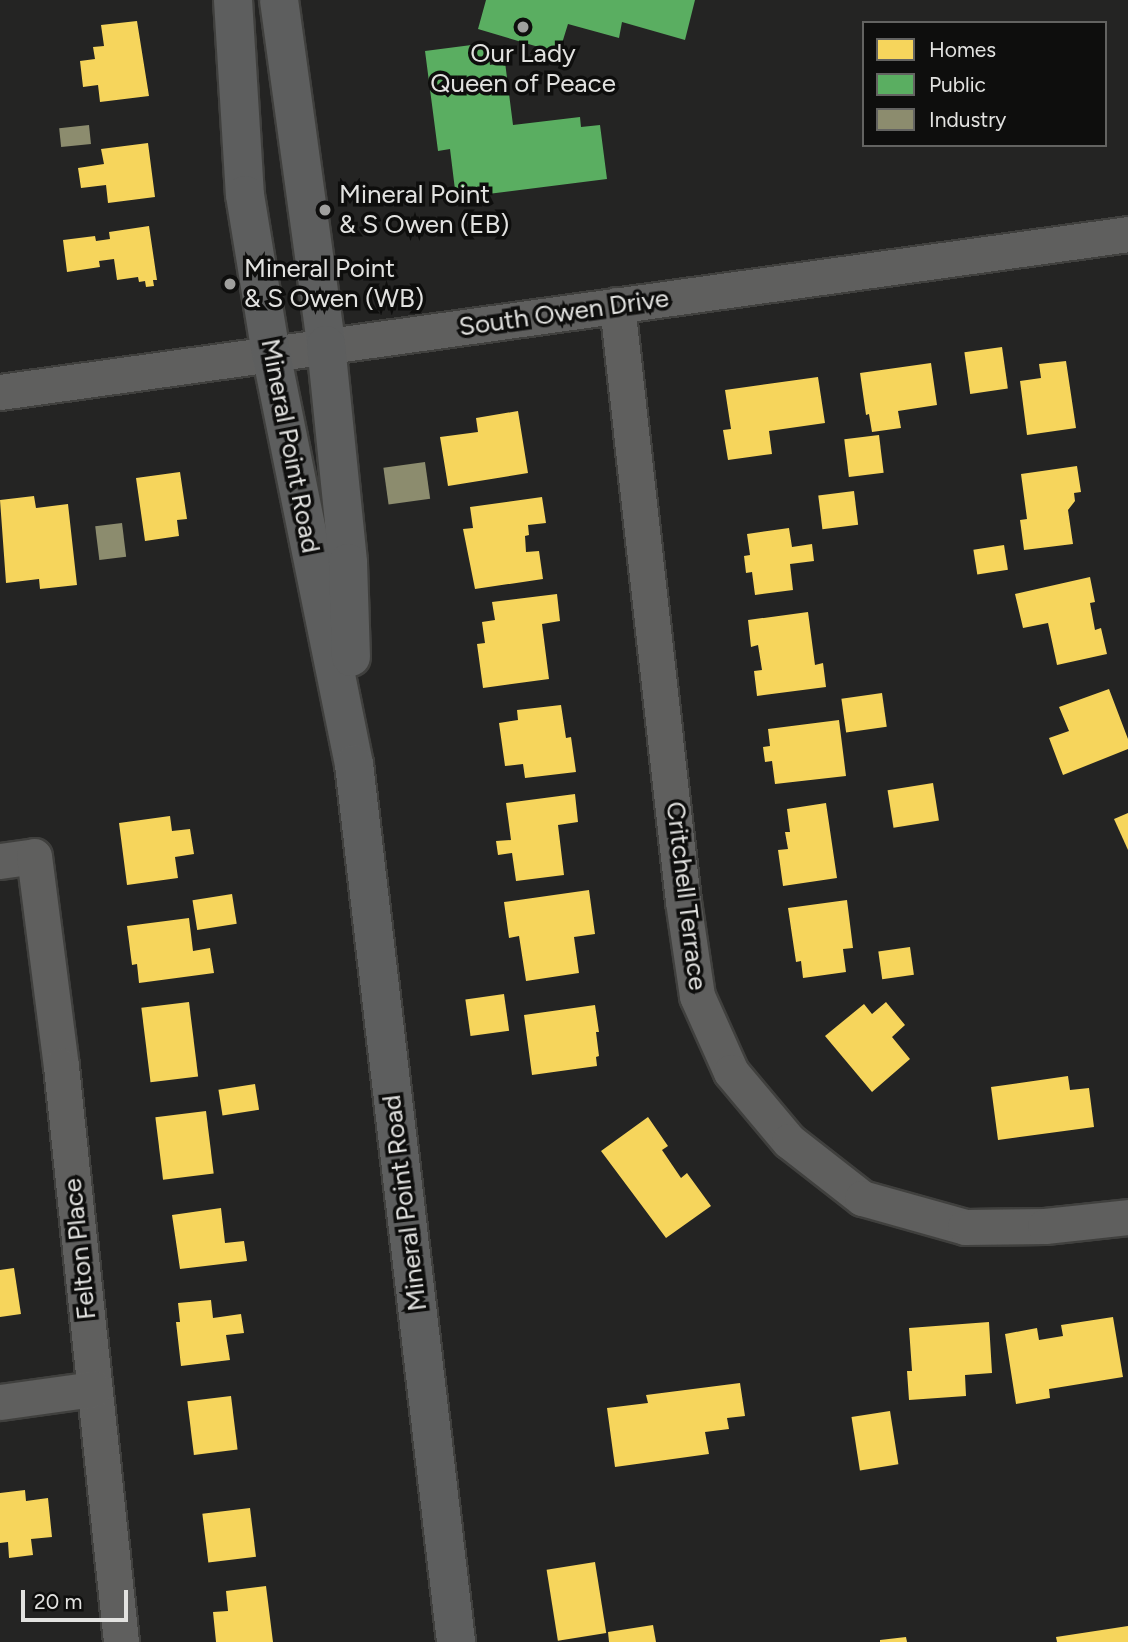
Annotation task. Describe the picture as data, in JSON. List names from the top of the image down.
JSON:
{
  "streets": {
    "main road": ["Mineral Point Road"],
    "street": ["South Owen Drive", "Critchell Terrace", "Felton Place"]
  },
  "crossings": [
    ["South Owen Drive", "Mineral Point Road"],
    ["South Owen Drive", "Critchell Terrace"]
  ],
  "places": ["Our Lady Queen of Peace", "Mineral Point & S Owen (EB)", "Mineral Point & S Owen (WB)"],
  "legend": ["Homes", "Public", "Industry"],
  "scale_bar": "20 m"
}
